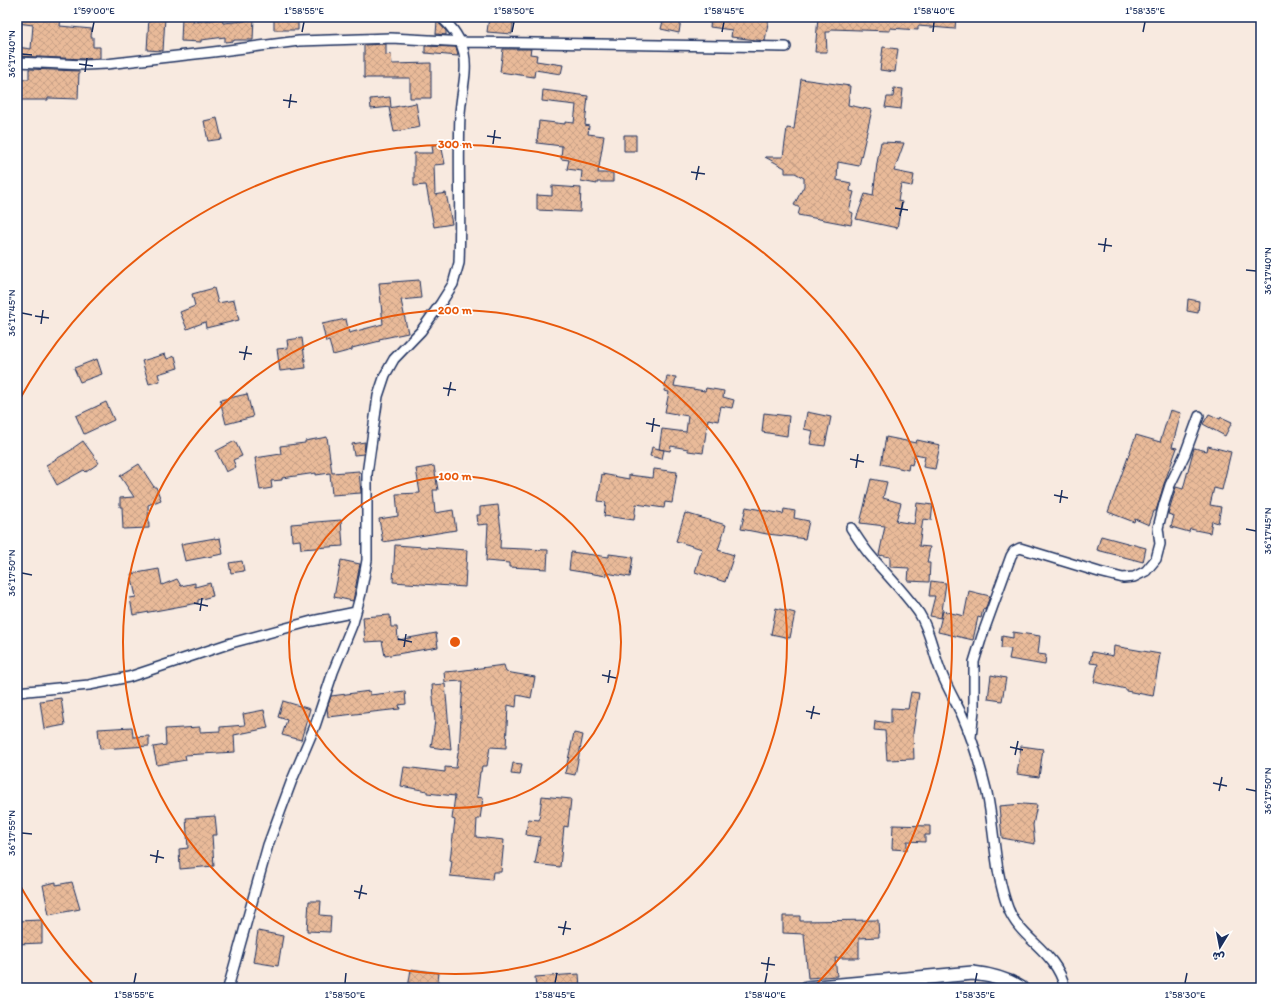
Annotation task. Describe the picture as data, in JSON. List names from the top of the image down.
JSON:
{
  "north": "bottom",
  "coordinates": [
    "1°59'00\"E",
    "1°58'55\"E",
    "1°58'50\"E",
    "1°58'45\"E",
    "1°58'40\"E",
    "1°58'35\"E",
    "36°17'40\"N",
    "36°17'45\"N",
    "36°17'50\"N",
    "36°17'55\"N",
    "1°58'30\"E"
  ],
  "rings": ["300 m", "200 m", "100 m"]
}
